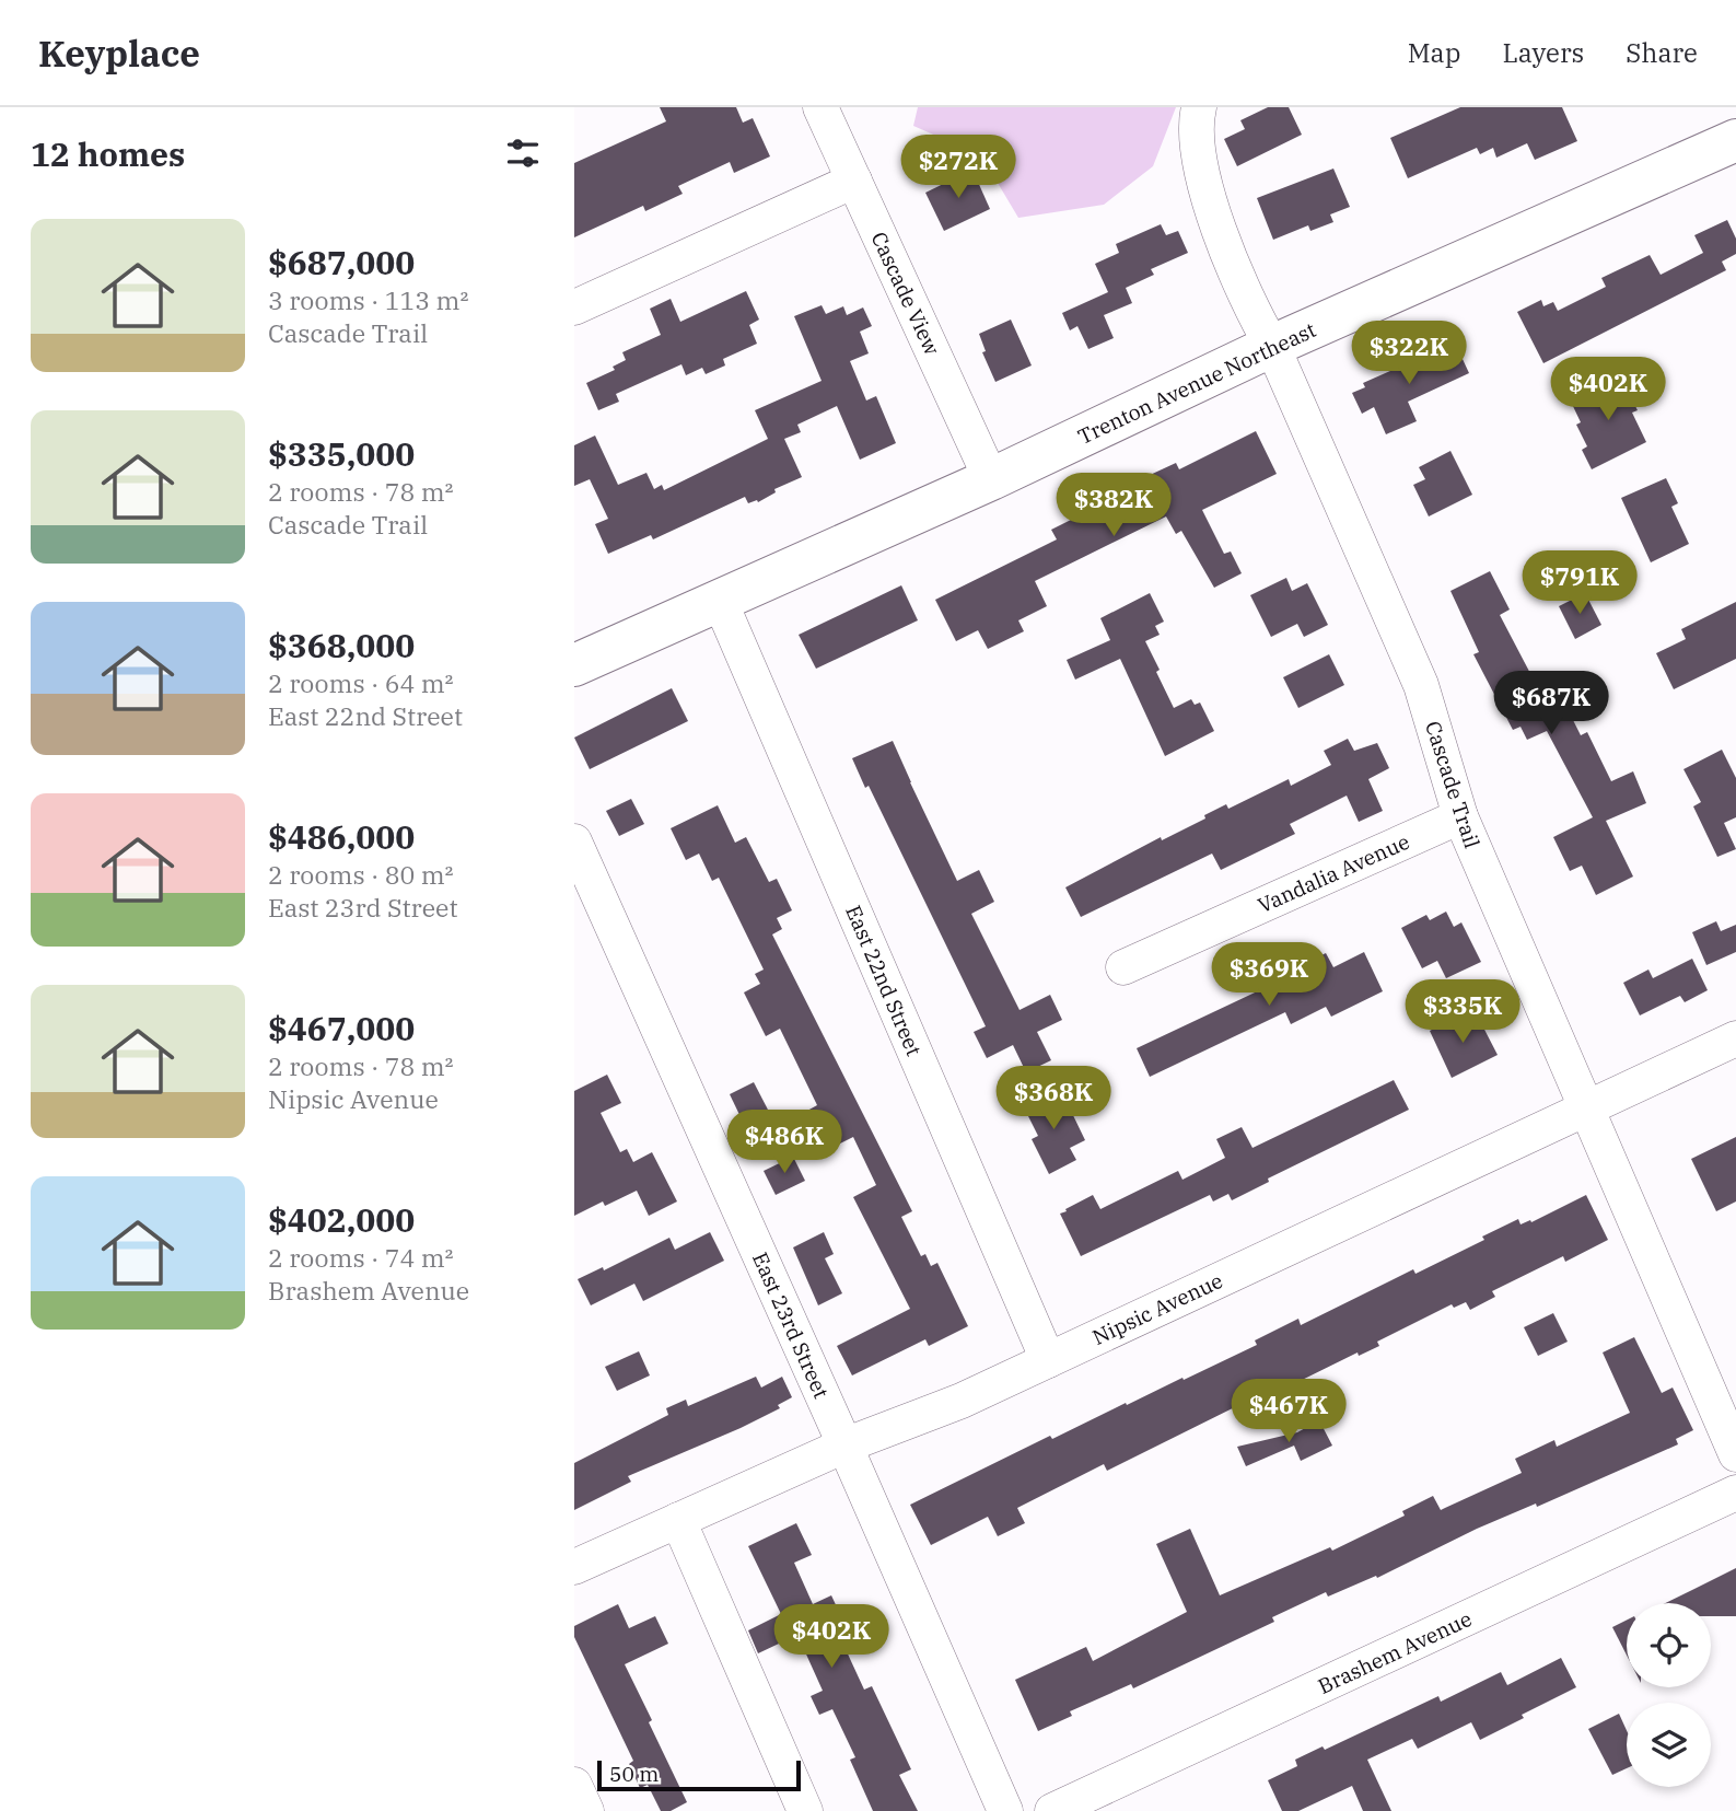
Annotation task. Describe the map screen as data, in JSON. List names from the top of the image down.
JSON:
{
  "streets": {
    "main road": ["Trenton Avenue Northeast"],
    "street": [
      "Cascade View",
      "Cascade Trail",
      "Vandalia Avenue",
      "East 22nd Street",
      "Nipsic Avenue",
      "East 23rd Street",
      "Brashem Avenue"
    ]
  },
  "crossings": [
    ["Cascade View", "Trenton Avenue Northeast"],
    ["Trenton Avenue Northeast", "Cascade Trail"],
    ["Trenton Avenue Northeast", "East 22nd Street"],
    ["Cascade Trail", "Vandalia Avenue"],
    ["Cascade Trail", "Nipsic Avenue"],
    ["East 22nd Street", "Nipsic Avenue"],
    ["Nipsic Avenue", "East 23rd Street"]
  ],
  "scale_bar": "50 m",
  "page": {
    "header": "Keyplace",
    "nav": ["Map", "Layers", "Share"],
    "heading": "12 homes",
    "price": [
      "$272K",
      "$322K",
      "$402K",
      "$382K",
      "$791K",
      "$687K",
      "$369K",
      "$335K",
      "$368K",
      "$486K",
      "$467K",
      "$402K"
    ],
    "list": [
      {
        "name": "$687,000",
        "note": "3 rooms · 113 m² · Cascade Trail"
      },
      {
        "name": "$335,000",
        "note": "2 rooms · 78 m² · Cascade Trail"
      },
      {
        "name": "$368,000",
        "note": "2 rooms · 64 m² · East 22nd Street"
      },
      {
        "name": "$486,000",
        "note": "2 rooms · 80 m² · East 23rd Street"
      },
      {
        "name": "$467,000",
        "note": "2 rooms · 78 m² · Nipsic Avenue"
      },
      {
        "name": "$402,000",
        "note": "2 rooms · 74 m² · Brashem Avenue"
      }
    ],
    "scale": "50 m"
  }
}
